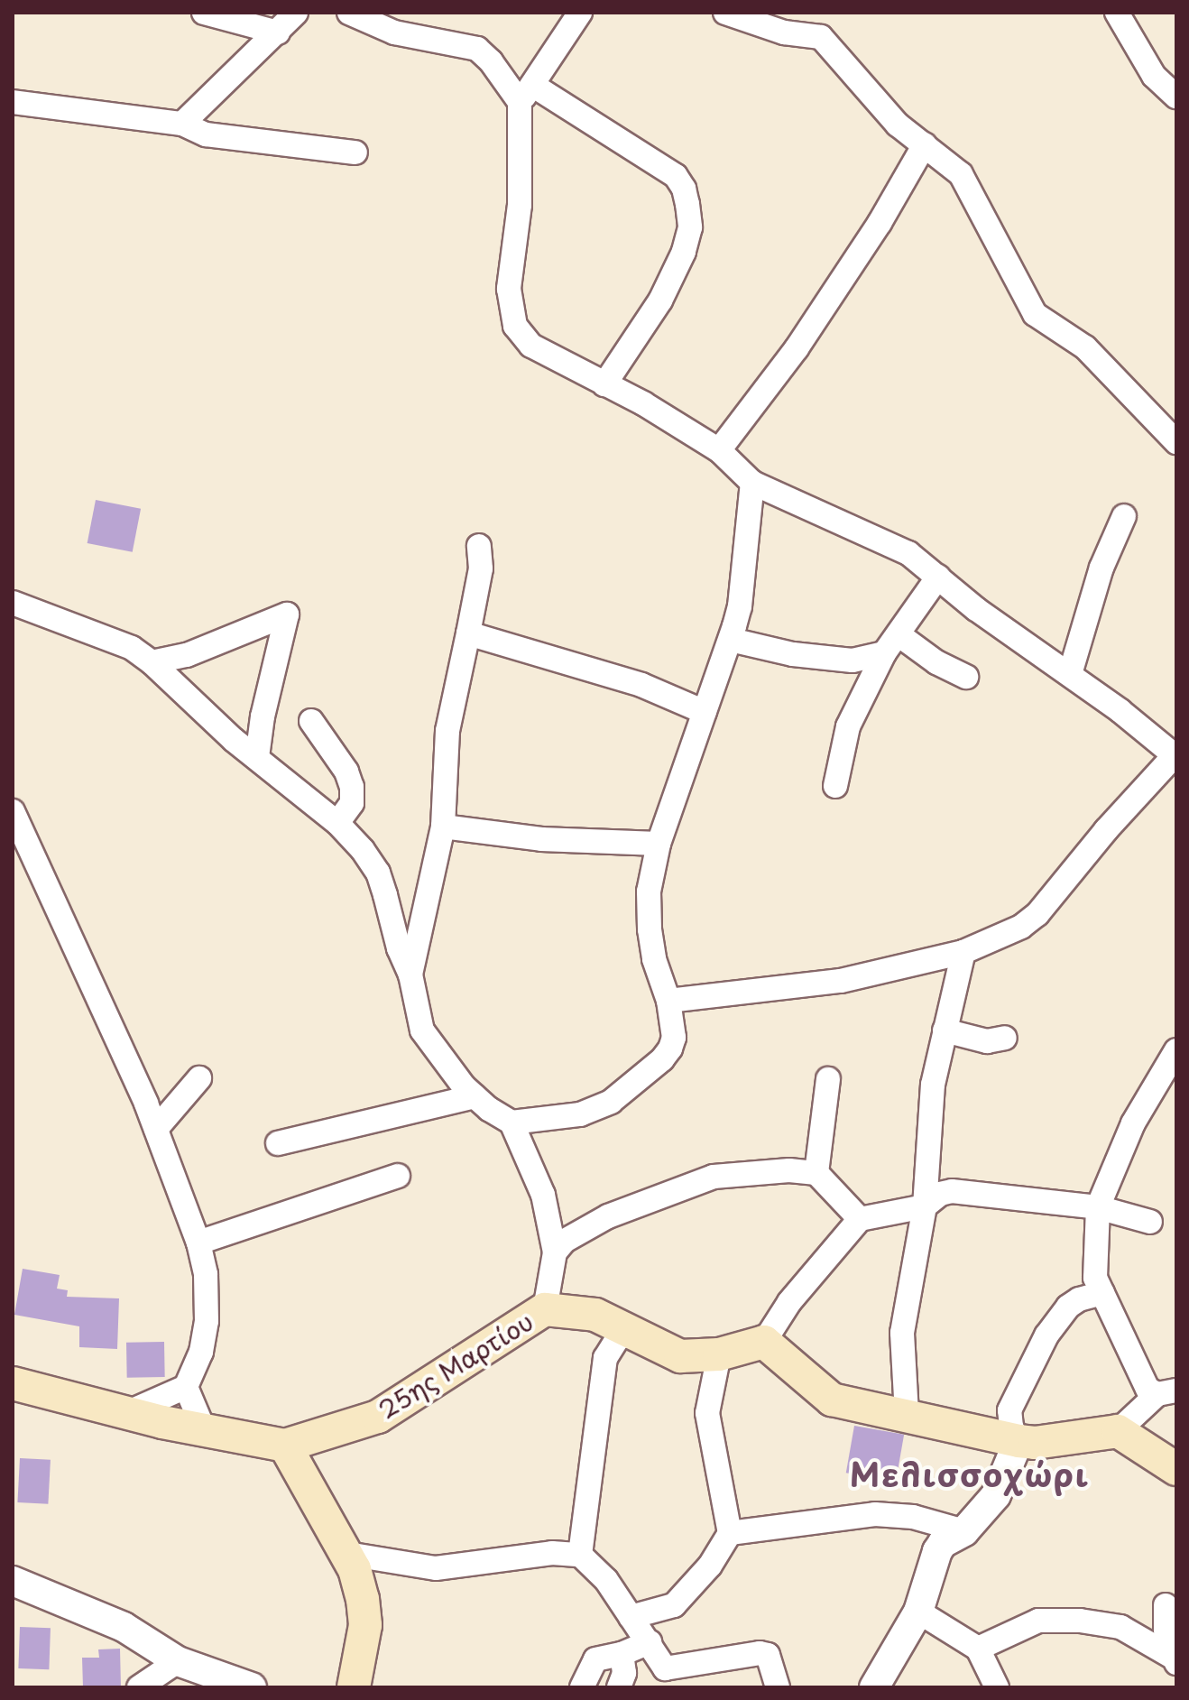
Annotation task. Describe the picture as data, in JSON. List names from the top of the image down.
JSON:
{
  "streets": {
    "main road": ["25ης Μαρτίου"]
  },
  "districts": ["Μελισσοχώρι"]
}
